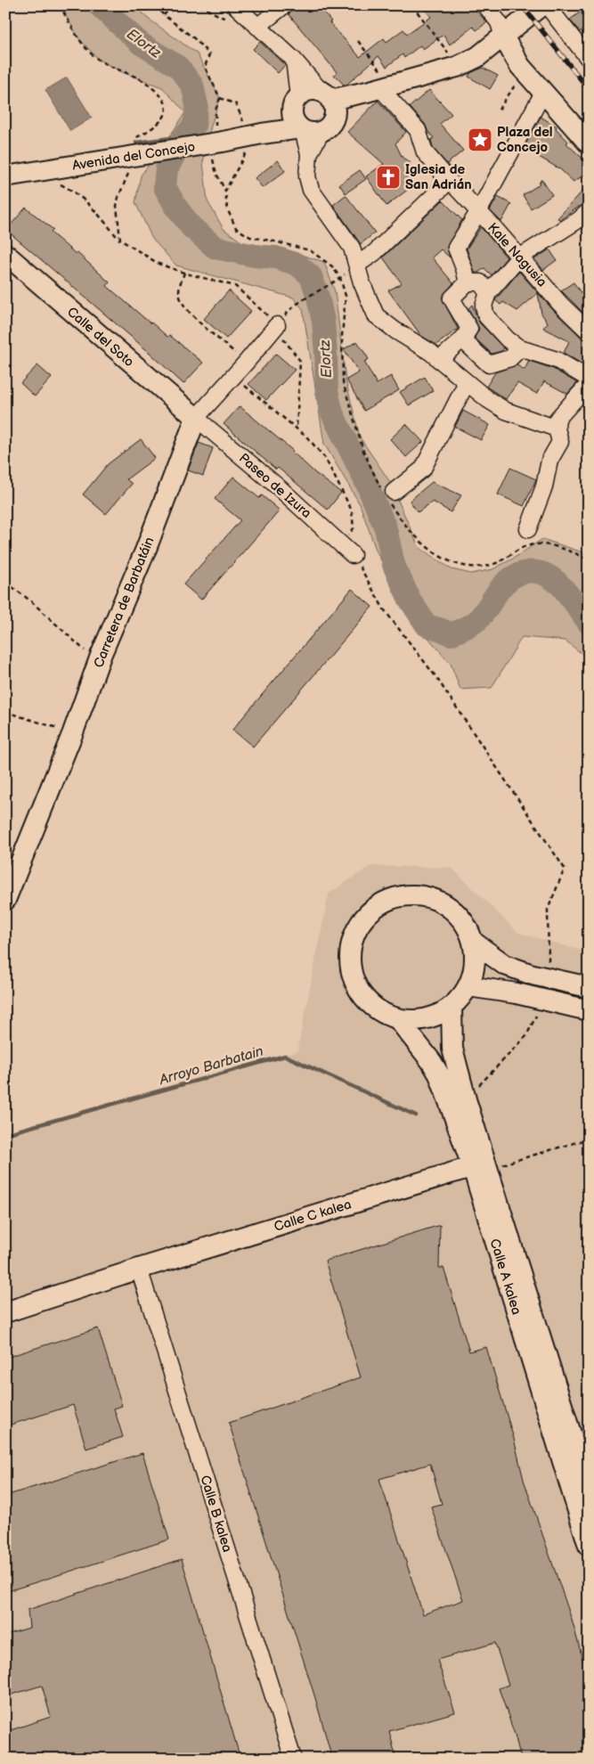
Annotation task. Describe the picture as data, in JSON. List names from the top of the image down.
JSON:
{
  "streets": {
    "street": [
      "Avenida del Concejo",
      "Kale Nagusia",
      "Calle del Soto",
      "Paseo de Izura",
      "Carretera de Barbatáin",
      "Calle C kalea",
      "Calle A kalea",
      "Calle B kalea"
    ]
  },
  "crossings": [
    ["Calle del Soto", "Paseo de Izura"],
    ["Calle del Soto", "Carretera de Barbatáin"],
    ["Paseo de Izura", "Carretera de Barbatáin"],
    ["Calle C kalea", "Calle A kalea"],
    ["Calle C kalea", "Calle B kalea"]
  ],
  "water": ["Elortz", "Arroyo Barbatain"],
  "places": {
    "place": ["Plaza del Concejo"],
    "church": ["Iglesia de San Adrián"]
  }
}
